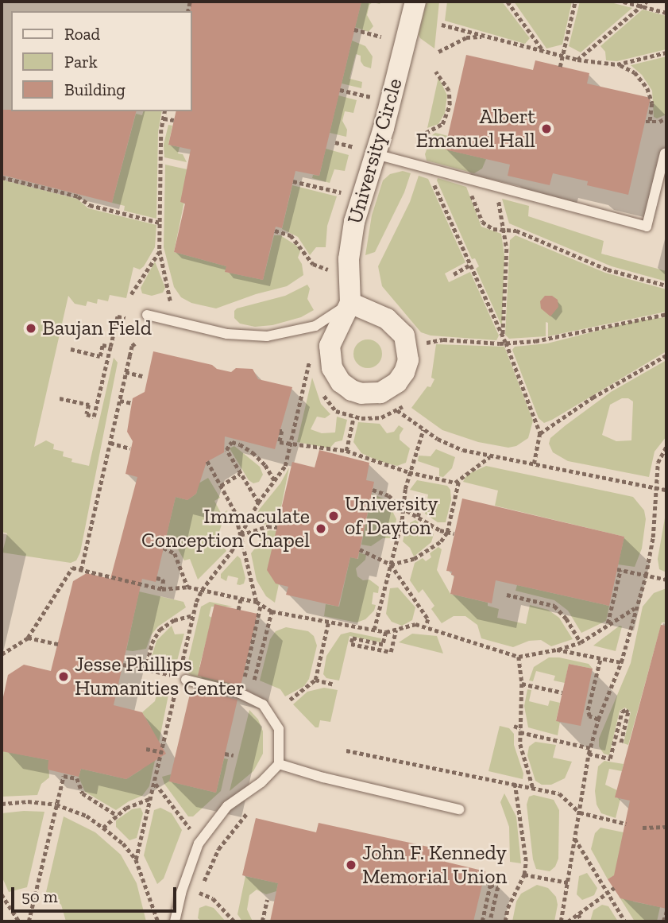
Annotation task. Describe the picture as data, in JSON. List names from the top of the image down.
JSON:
{
  "streets": {
    "street": ["University Circle"]
  },
  "places": [
    "Albert Emanuel Hall",
    "Baujan Field",
    "University of Dayton",
    "Immaculate Conception Chapel",
    "Jesse Phillips Humanities Center",
    "John F. Kennedy Memorial Union"
  ],
  "legend": ["Road", "Park", "Building"],
  "scale_bar": "50 m"
}
